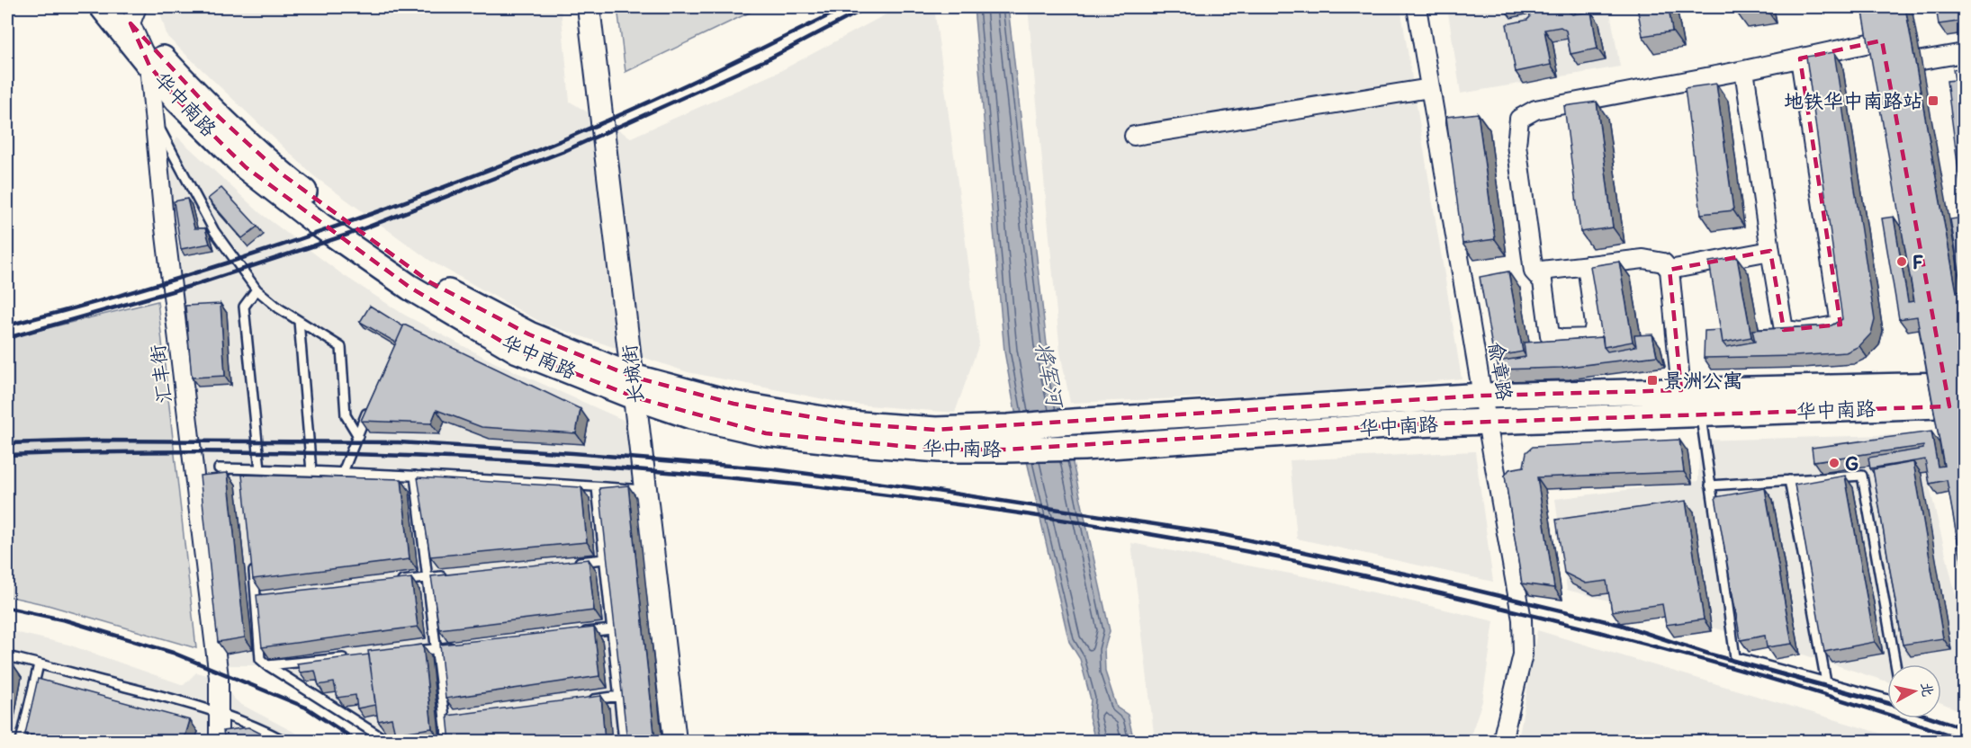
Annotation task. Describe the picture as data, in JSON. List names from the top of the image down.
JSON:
{
  "streets": {
    "main road": ["华中南路"],
    "street": ["俞章路", "汇丰街", "长城街"]
  },
  "crossings": [
    ["华中南路", "俞章路"],
    ["华中南路", "汇丰街"],
    ["华中南路", "长城街"]
  ],
  "water": ["将军河"],
  "places": {
    "transit": ["地铁华中南路站", "景洲公寓"],
    "other": ["F", "G"]
  },
  "north": "right"
}
